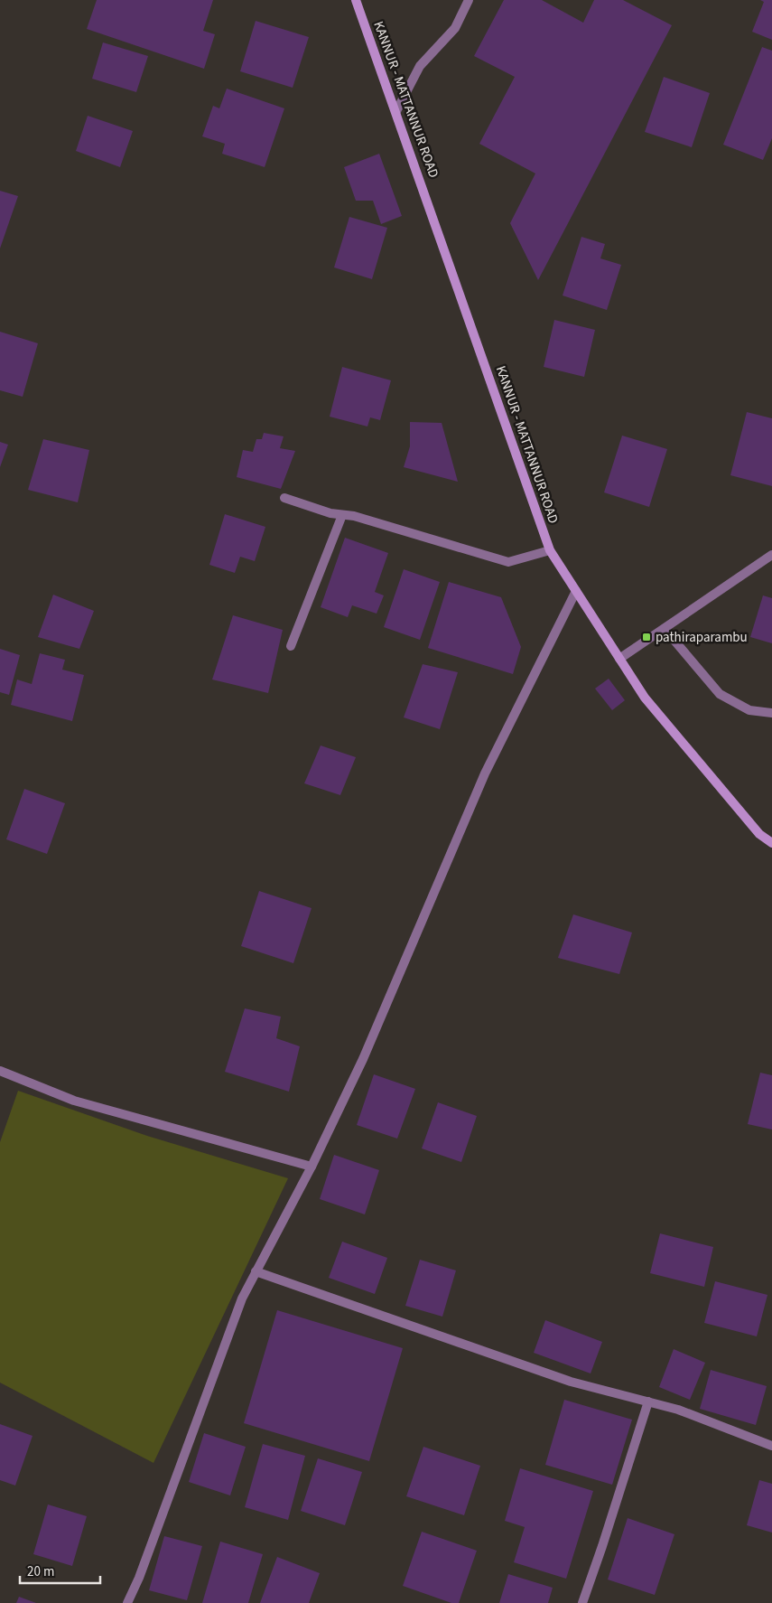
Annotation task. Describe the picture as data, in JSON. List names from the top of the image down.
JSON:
{
  "streets": {
    "main road": ["KANNUR - MATTANNUR ROAD"]
  },
  "places": {
    "transit": ["pathiraparambu"]
  },
  "scale_bar": "20 m"
}
